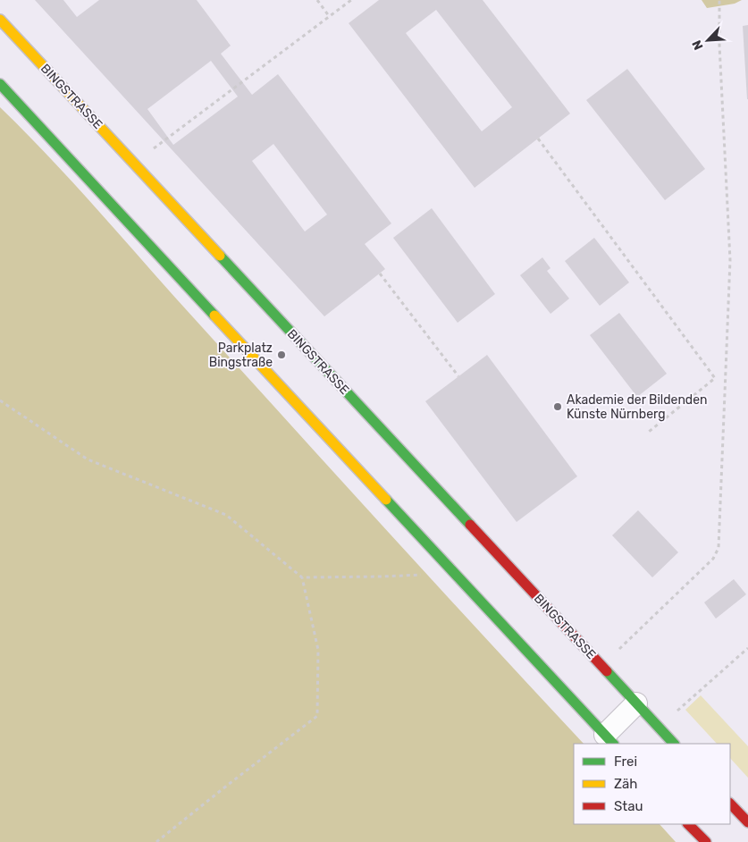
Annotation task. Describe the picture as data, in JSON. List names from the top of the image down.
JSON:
{
  "streets": {
    "street": ["BINGSTRASSE"]
  },
  "places": ["Parkplatz Bingstraße", "Akademie der Bildenden Künste Nürnberg"],
  "legend": ["Frei", "Zäh", "Stau"],
  "north": "bottom left"
}
